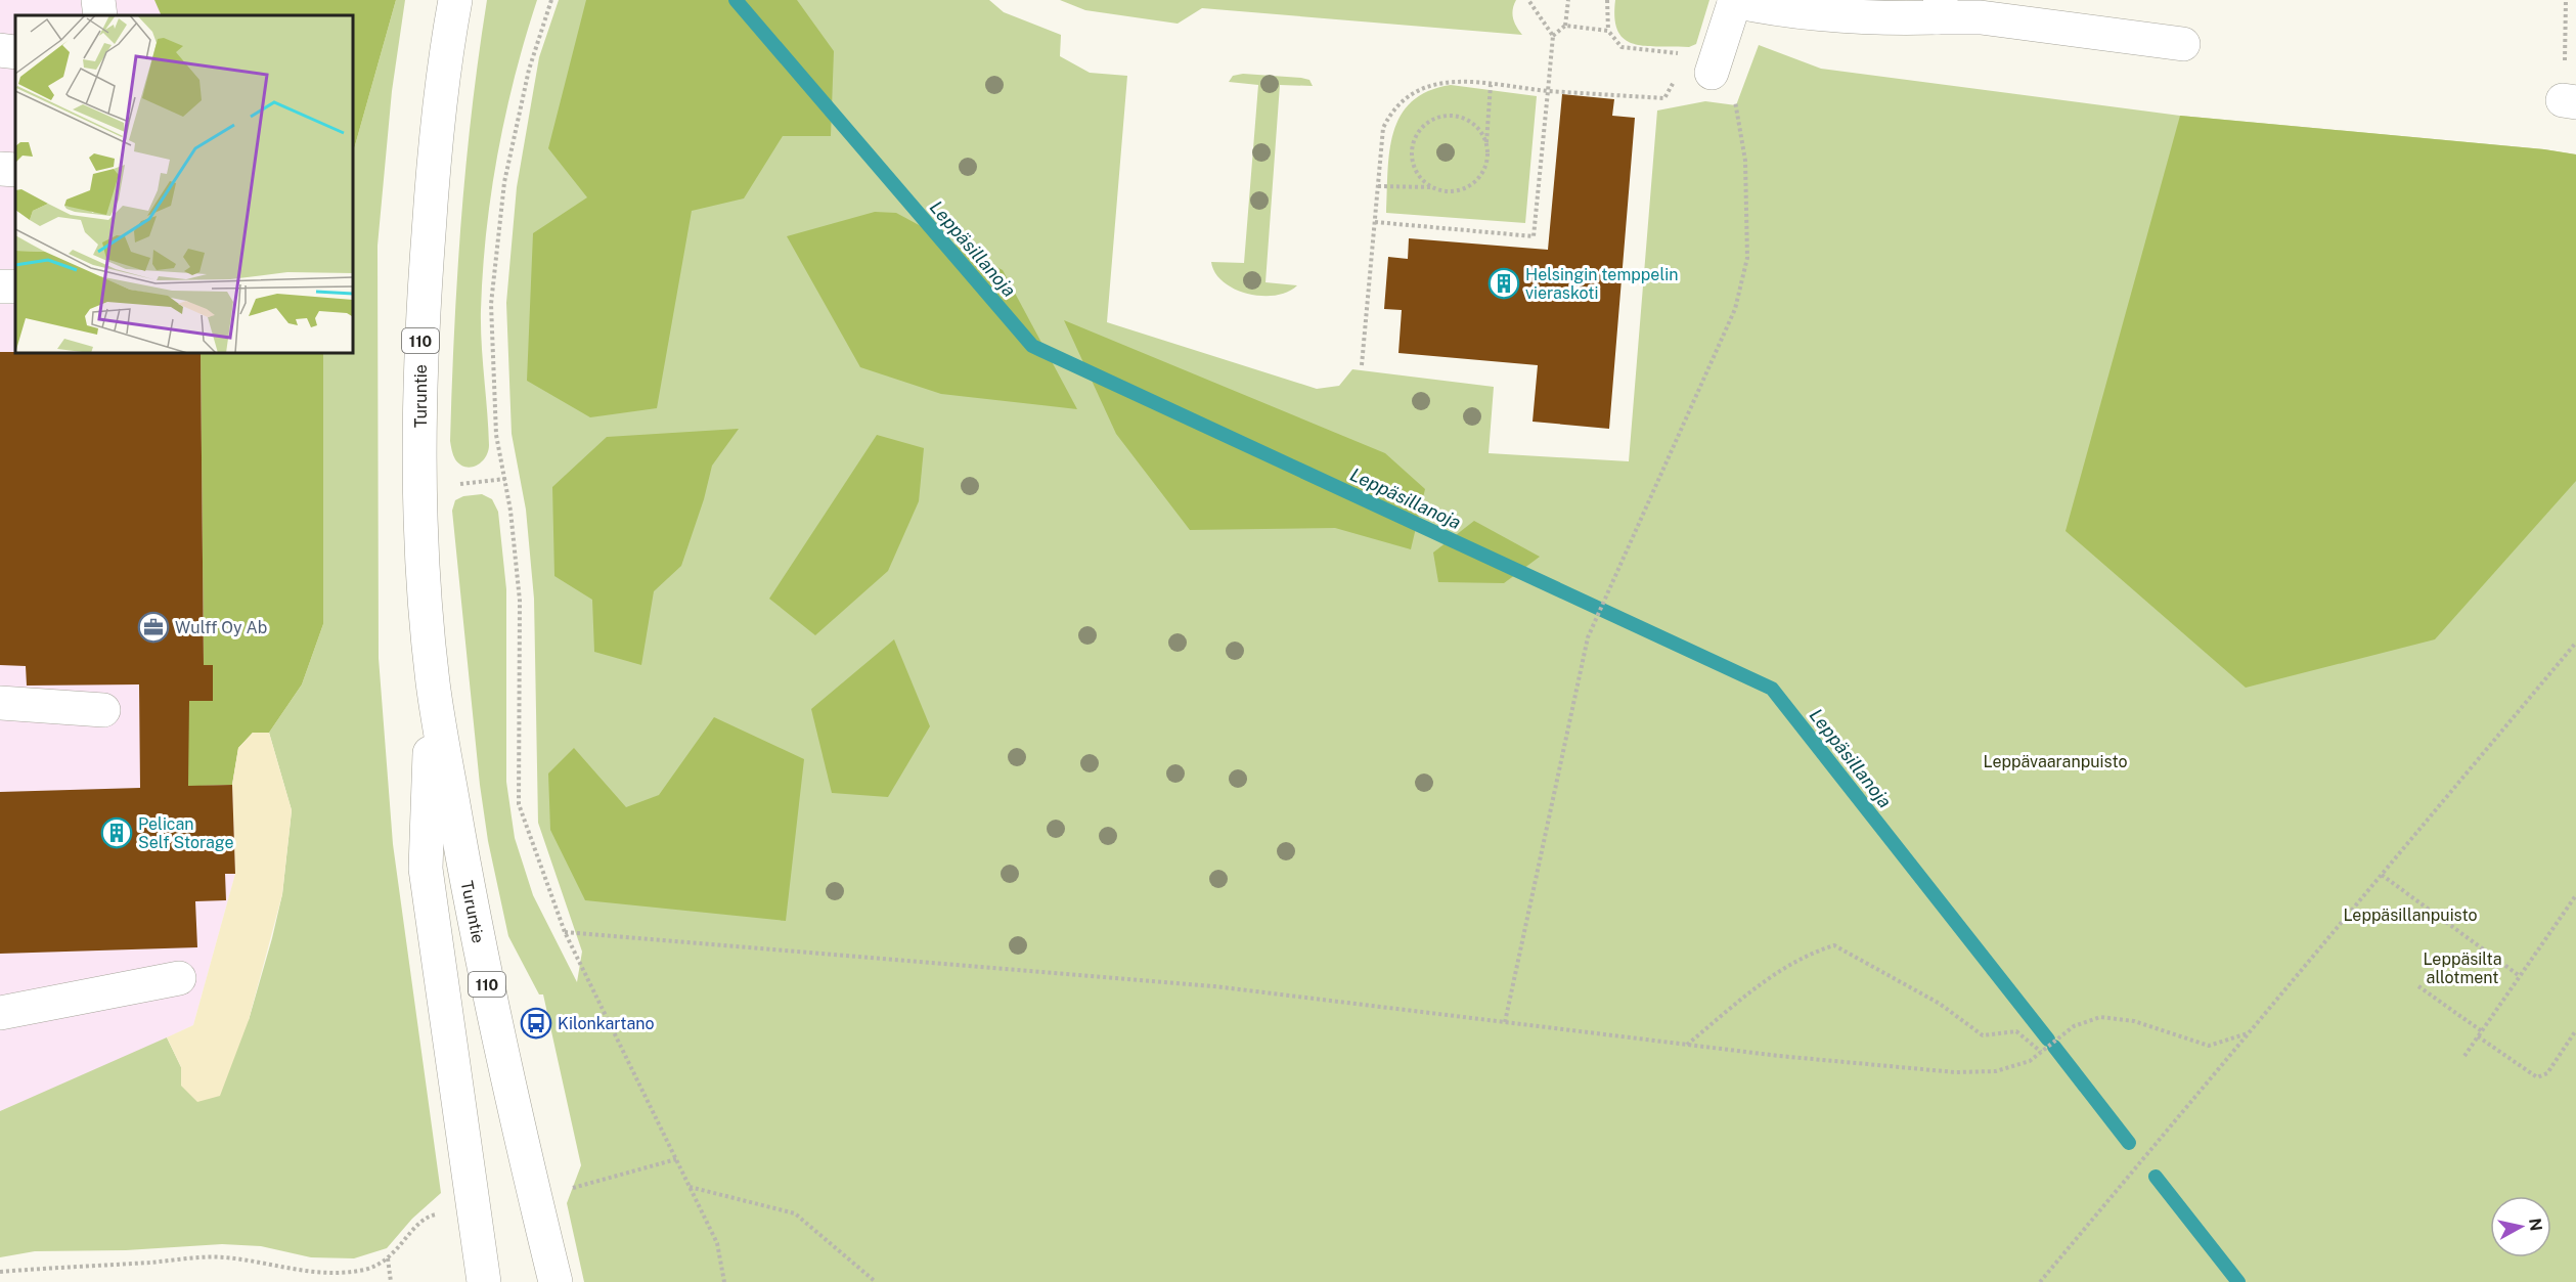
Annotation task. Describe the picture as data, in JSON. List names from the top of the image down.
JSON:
{
  "streets": {
    "main road": ["110", "Turuntie"]
  },
  "water": ["Leppäsillanoja"],
  "parks": ["Leppävaaranpuisto", "Leppäsillanpuisto", "Leppäsilta allotment"],
  "places": {
    "building": ["Helsingin temppelin vieraskoti", "Pelican Self Storage"],
    "office": ["Wulff Oy Ab"],
    "bus stop": ["Kilonkartano"]
  },
  "north": "right"
}
